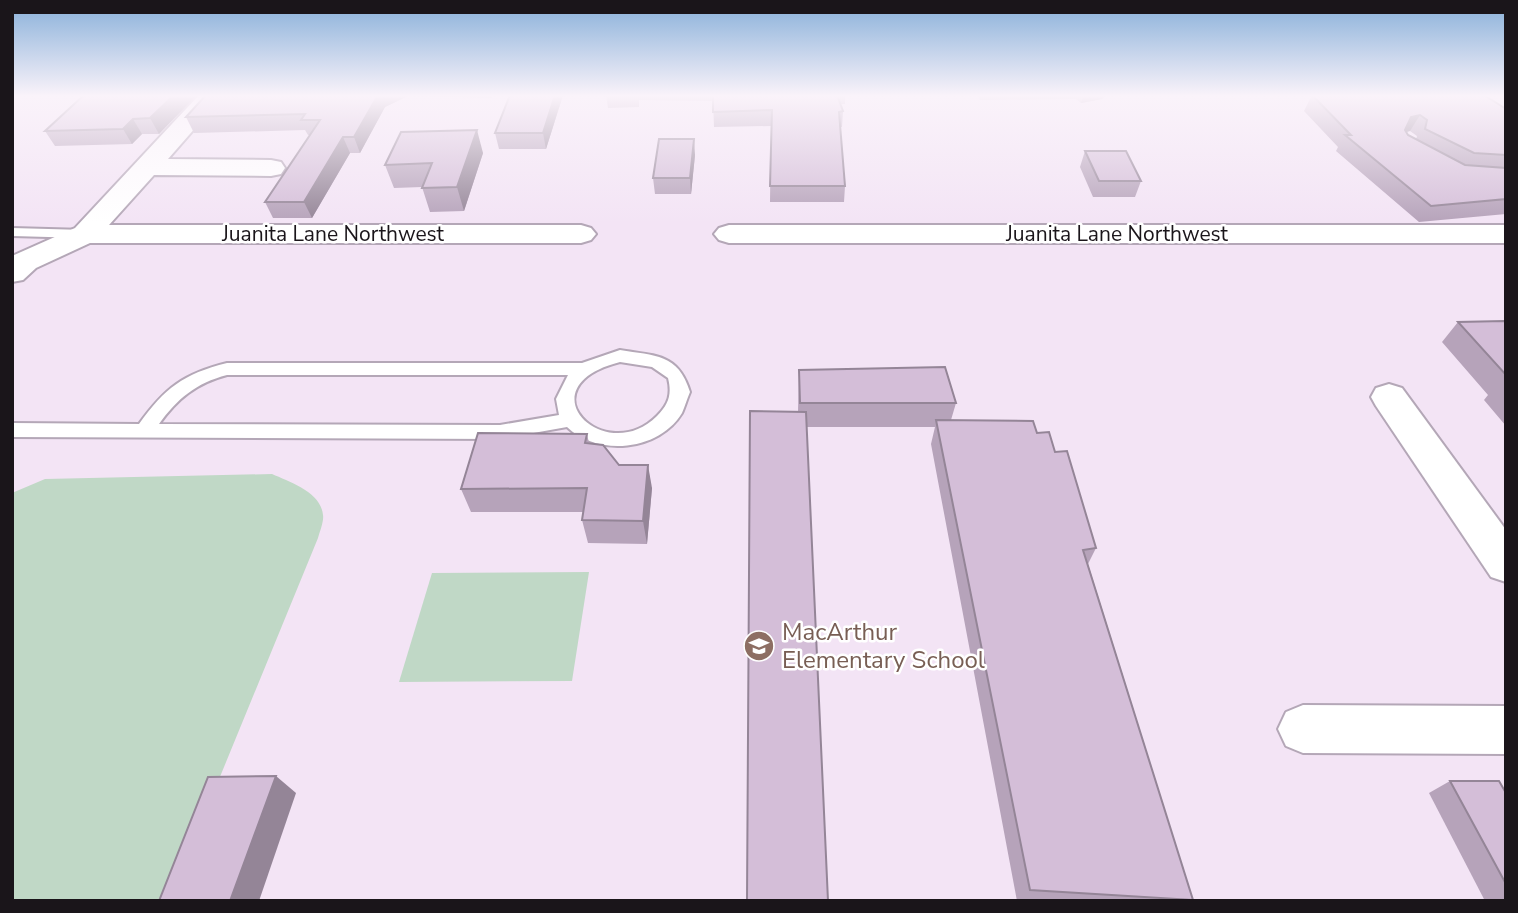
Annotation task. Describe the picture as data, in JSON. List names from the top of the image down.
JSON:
{
  "streets": {
    "street": ["Juanita Lane Northwest"]
  },
  "places": {
    "school or university": ["MacArthur Elementary School"]
  }
}
